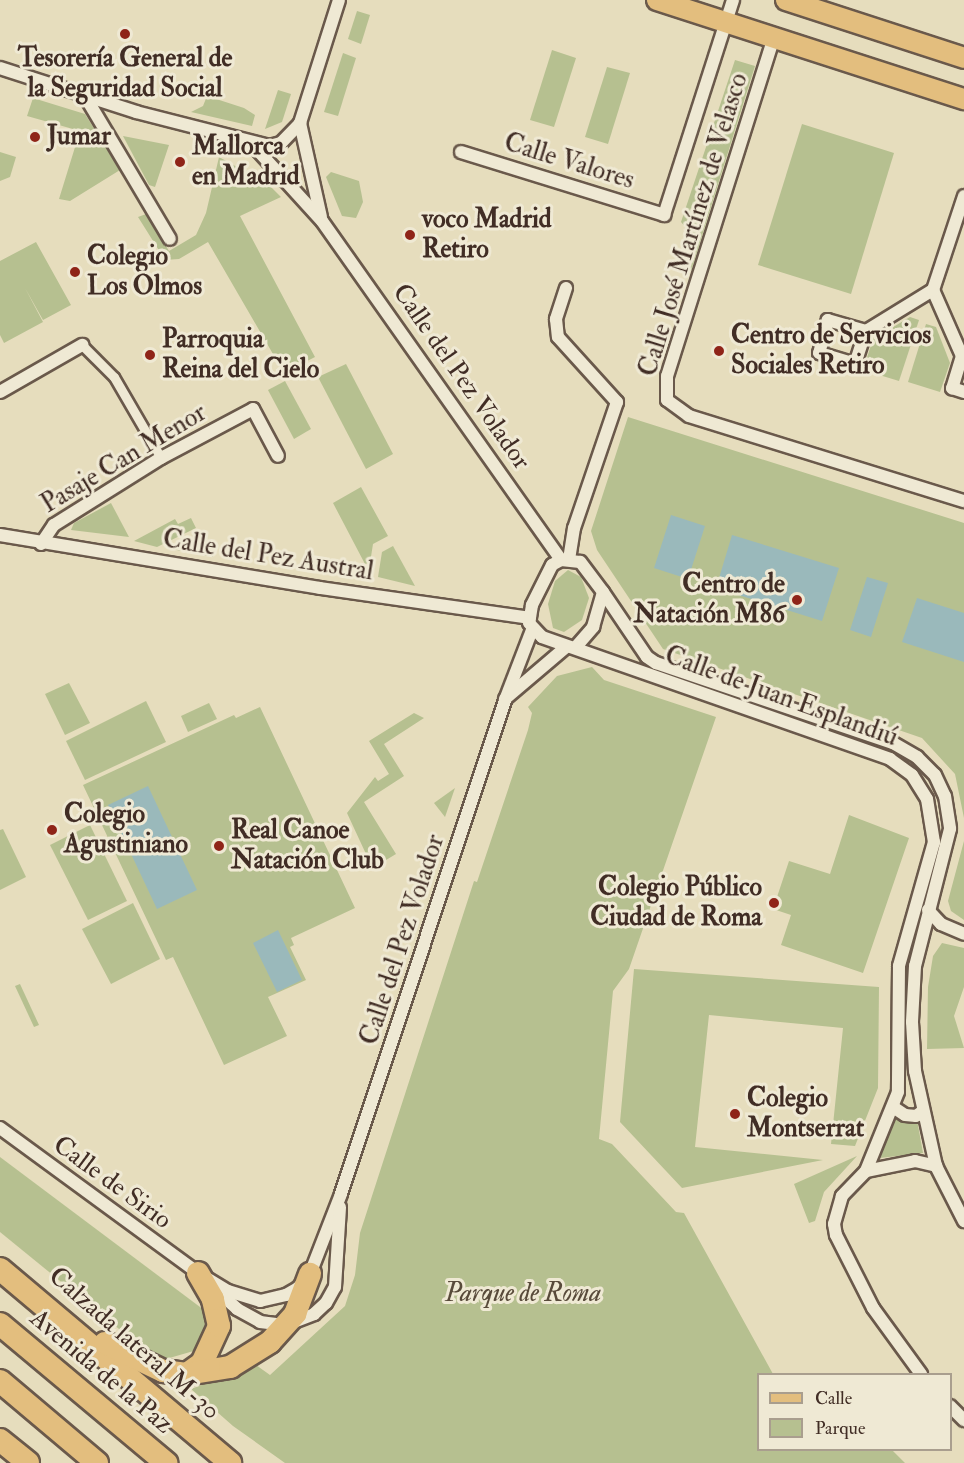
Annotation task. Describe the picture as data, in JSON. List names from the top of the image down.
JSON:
{
  "streets": {
    "highway": ["Calzada lateral M-30", "Avenida de la Paz"],
    "street": [
      "Calle Valores",
      "Calle José Martínez de Velasco",
      "Calle del Pez Volador",
      "Pasaje Can Menor",
      "Calle del Pez Austral",
      "Calle de Juan Esplandiú",
      "Calle de Sirio"
    ]
  },
  "crossings": [
    ["Calle del Pez Volador", "Calle del Pez Austral"],
    ["Calle del Pez Volador", "Calle de Juan Esplandiú"],
    ["Calle del Pez Volador", "Calle de Sirio"],
    ["Pasaje Can Menor", "Calle del Pez Austral"],
    ["Calle del Pez Austral", "Calle de Juan Esplandiú"]
  ],
  "parks": ["Parque de Roma"],
  "places": [
    "Tesorería General de la Seguridad Social",
    "Jumar",
    "Mallorca en Madrid",
    "voco Madrid Retiro",
    "Colegio Los Olmos",
    "Centro de Servicios Sociales Retiro",
    "Parroquia Reina del Cielo",
    "Centro de Natación M86",
    "Colegio Agustiniano",
    "Real Canoe Natación Club",
    "Colegio Público Ciudad de Roma",
    "Colegio Montserrat"
  ],
  "legend": ["Calle", "Parque"]
}
